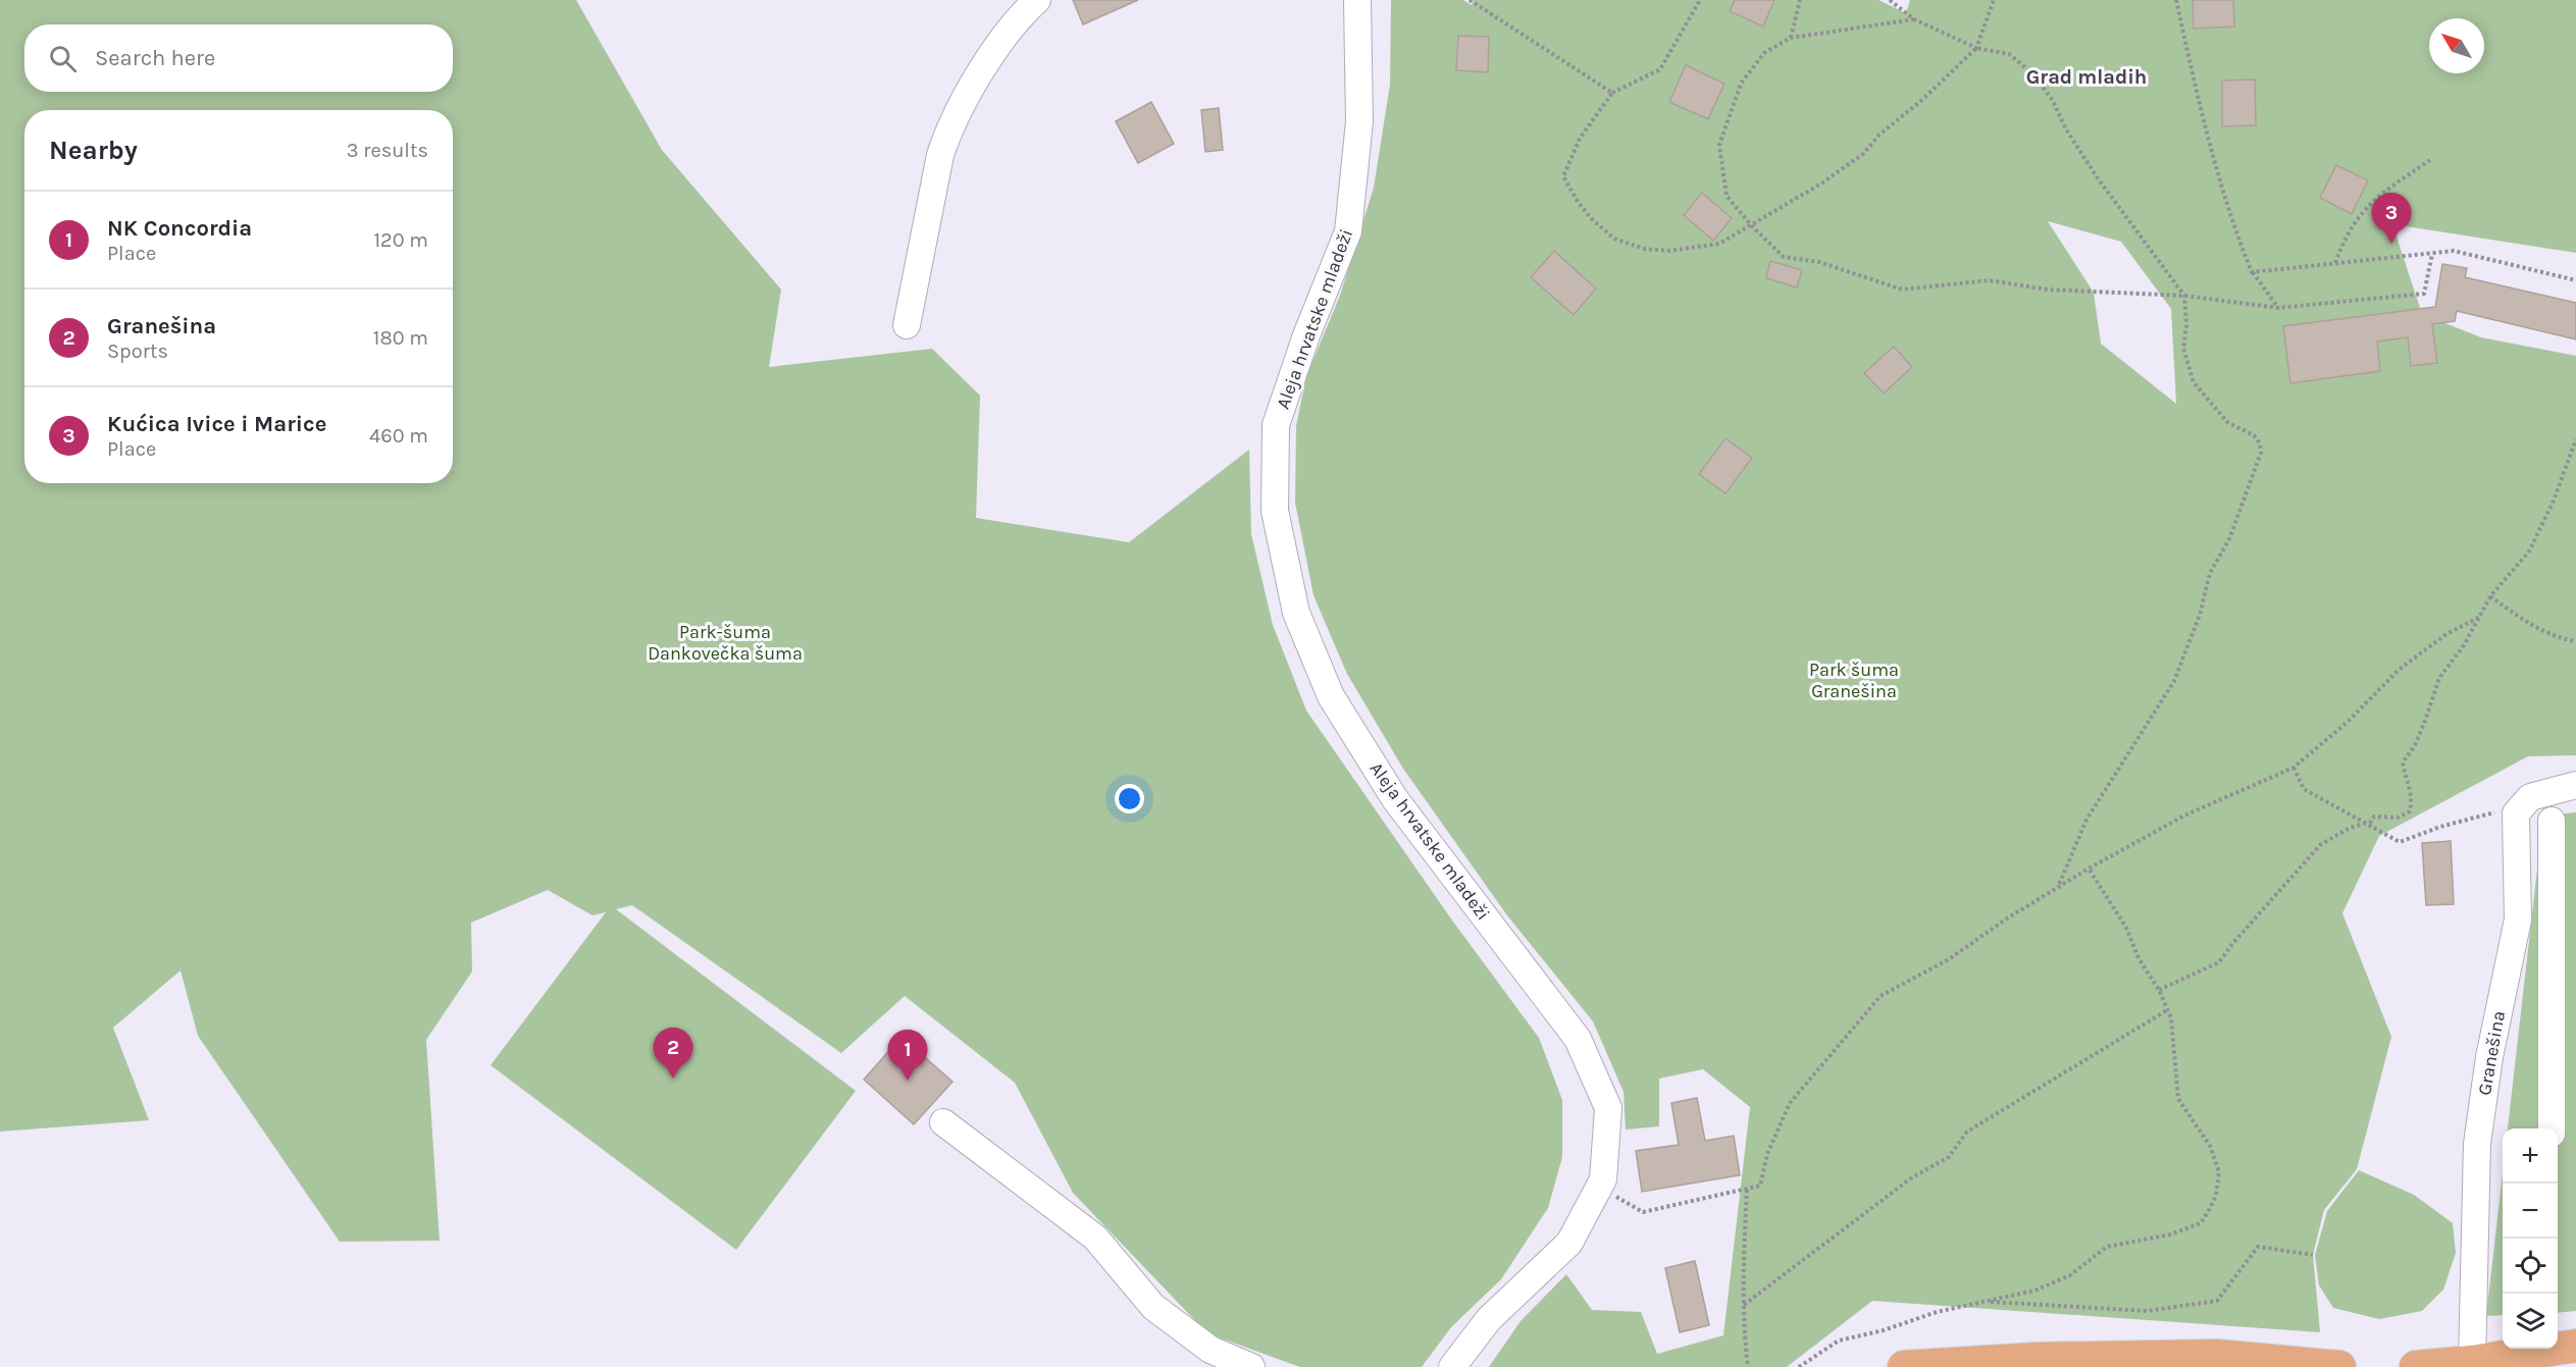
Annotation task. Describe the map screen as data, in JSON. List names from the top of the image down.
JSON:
{
  "streets": {
    "street": ["Aleja hrvatske mladeži", "Granešina"]
  },
  "districts": ["Grad mladih"],
  "parks": ["Park-šuma Dankovečka šuma", "Park šuma Granešina"],
  "north": "top left",
  "page": {
    "search": "Search here",
    "heading": ["Nearby", "3 results"],
    "list": [
      {
        "mark": "1",
        "name": "NK Concordia",
        "note": "Place",
        "value": "120 m"
      },
      {
        "mark": "2",
        "name": "Granešina",
        "note": "Sports",
        "value": "180 m"
      },
      {
        "mark": "3",
        "name": "Kućica Ivice i Marice",
        "note": "Place",
        "value": "460 m"
      }
    ],
    "pins": ["3", "2", "1"],
    "map_buttons": ["+", "−"]
  }
}
